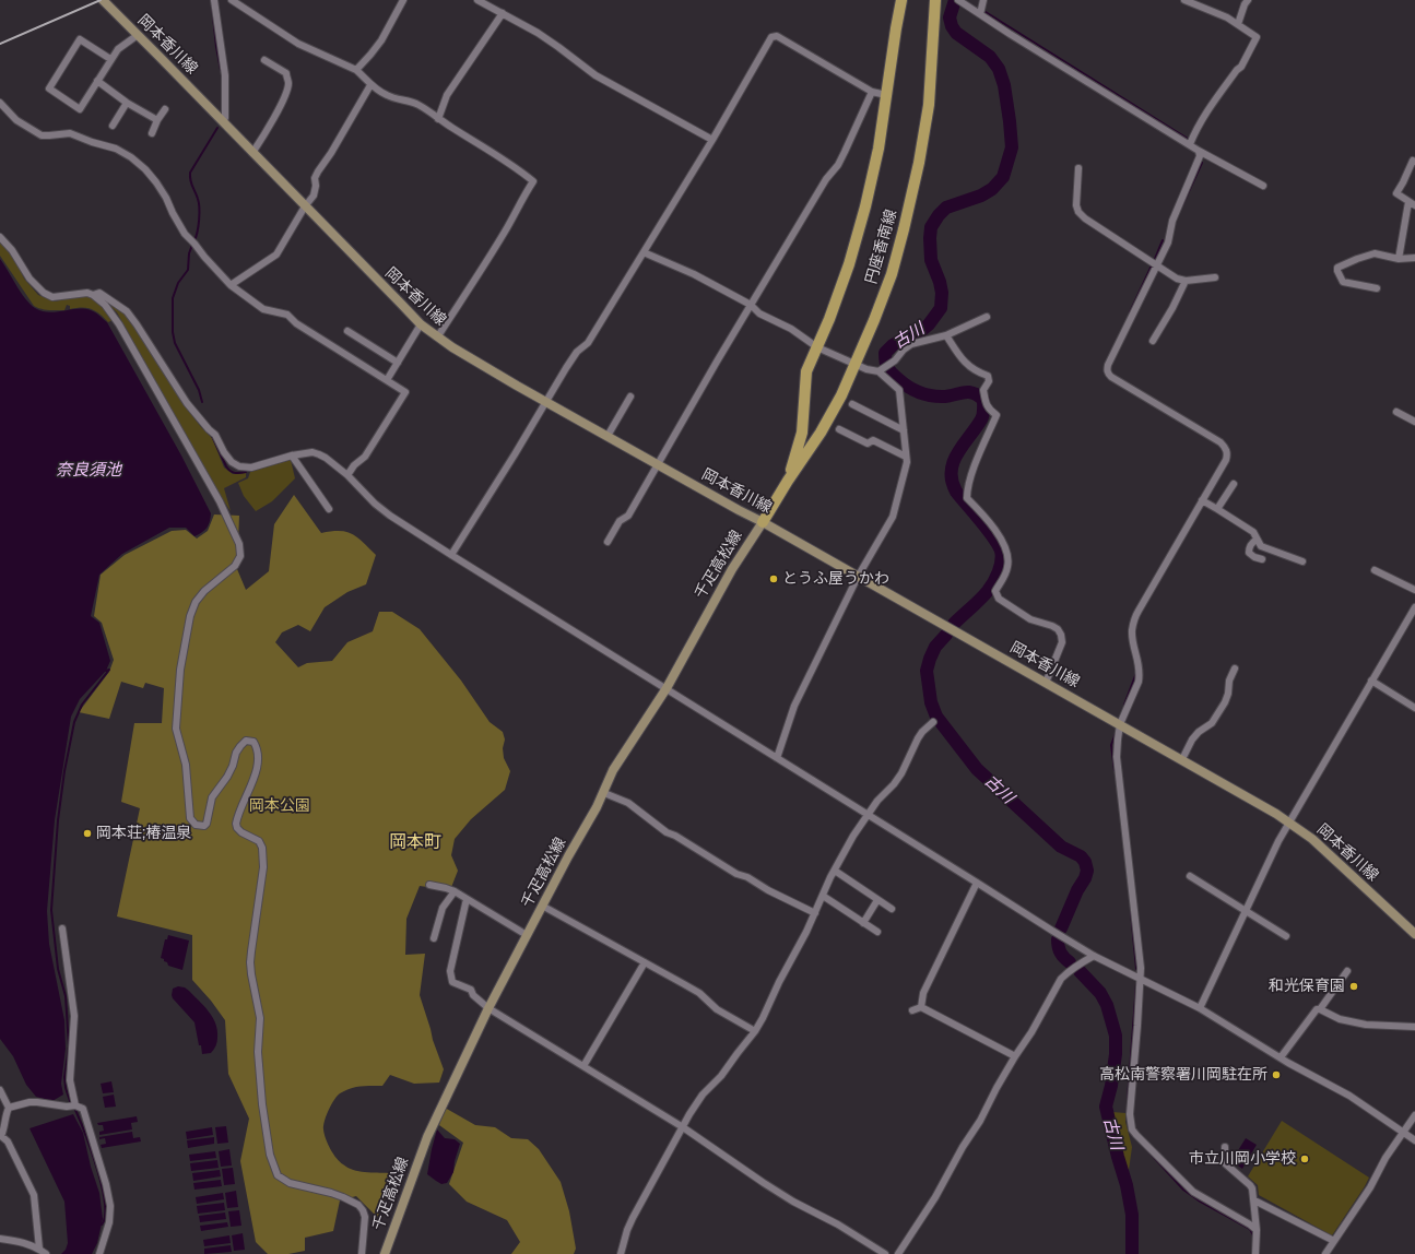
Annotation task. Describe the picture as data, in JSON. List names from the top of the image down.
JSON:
{
  "streets": {
    "main road": ["岡本香川線", "円座香南線", "千疋高松線"]
  },
  "crossings": [
    ["岡本香川線", "円座香南線"],
    ["岡本香川線", "千疋高松線"],
    ["円座香南線", "千疋高松線"]
  ],
  "districts": ["岡本町"],
  "water": ["古川", "奈良須池"],
  "parks": ["岡本公園"],
  "places": [
    "とうふ屋うかわ",
    "岡本荘;椿温泉",
    "和光保育園",
    "高松南警察署川岡駐在所",
    "市立川岡小学校"
  ]
}
